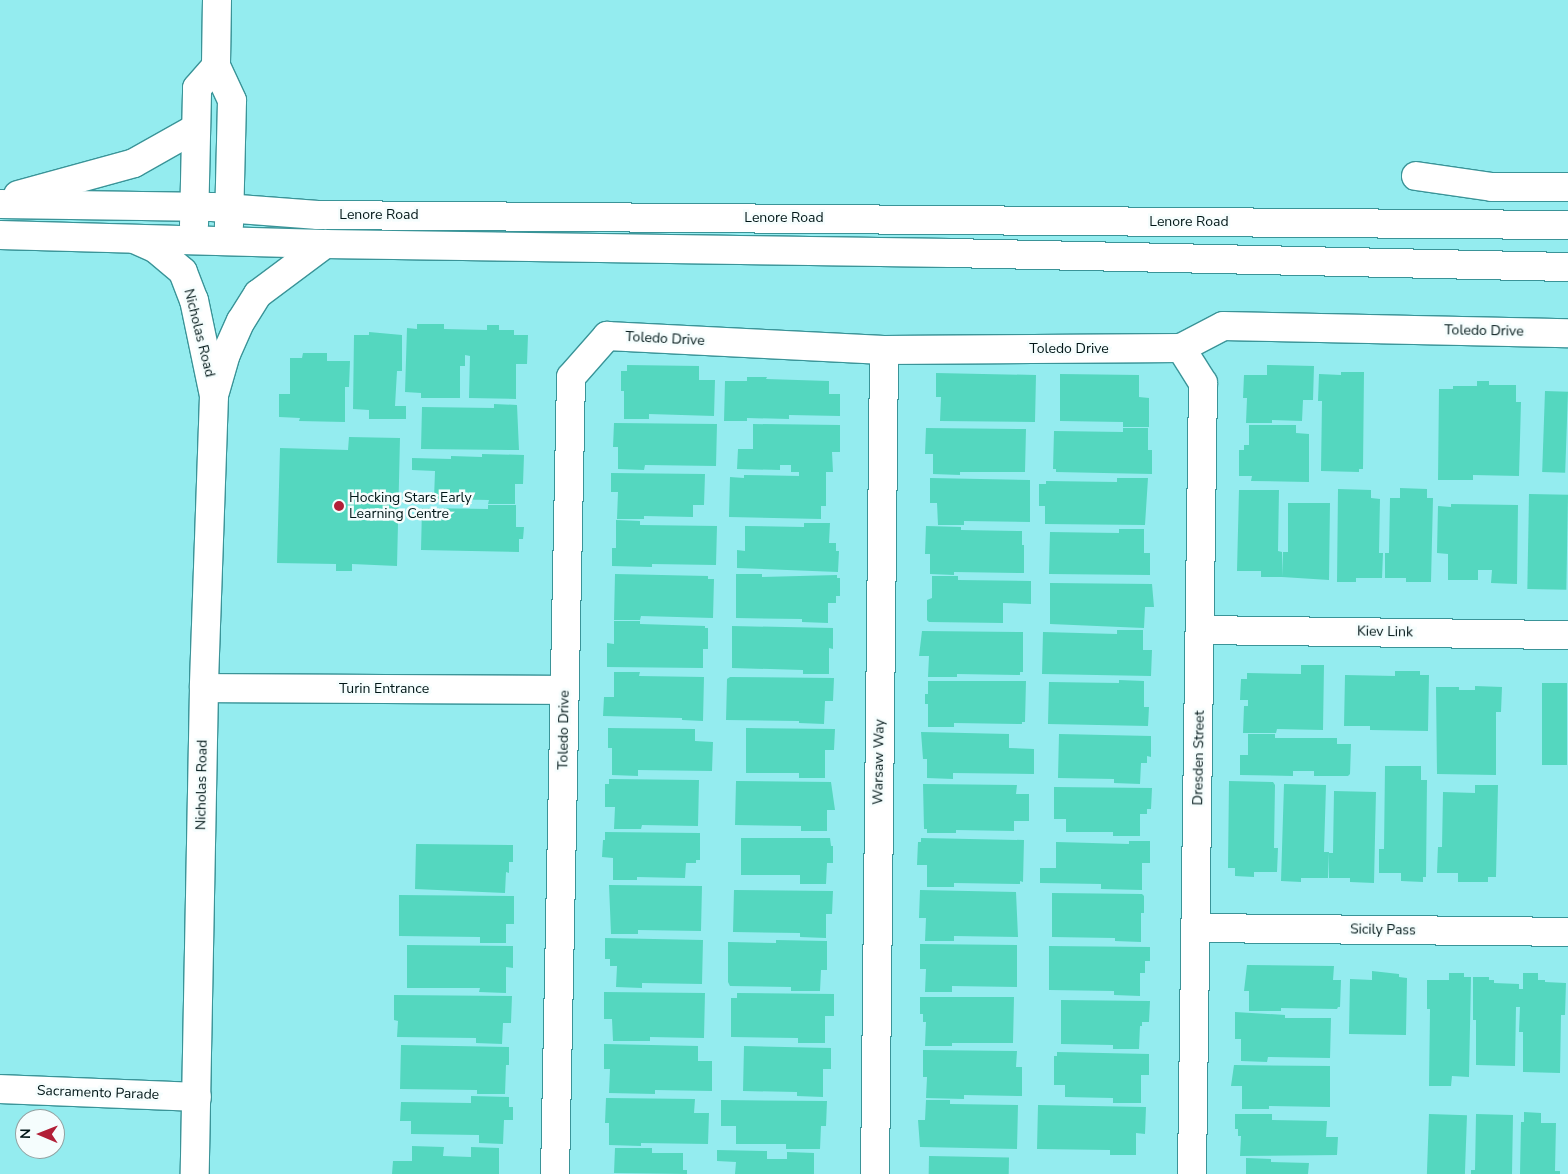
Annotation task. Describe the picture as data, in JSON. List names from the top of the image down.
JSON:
{
  "streets": {
    "street": [
      "Lenore Road",
      "Toledo Drive",
      "Nicholas Road",
      "Kiev Link",
      "Turin Entrance",
      "Dresden Street",
      "Warsaw Way",
      "Sicily Pass",
      "Sacramento Parade"
    ]
  },
  "crossings": [
    ["Lenore Road", "Nicholas Road"],
    ["Toledo Drive", "Turin Entrance"],
    ["Toledo Drive", "Dresden Street"],
    ["Toledo Drive", "Warsaw Way"],
    ["Nicholas Road", "Turin Entrance"],
    ["Nicholas Road", "Sacramento Parade"],
    ["Kiev Link", "Dresden Street"],
    ["Dresden Street", "Sicily Pass"]
  ],
  "places": ["Hocking Stars Early Learning Centre"],
  "north": "left"
}
